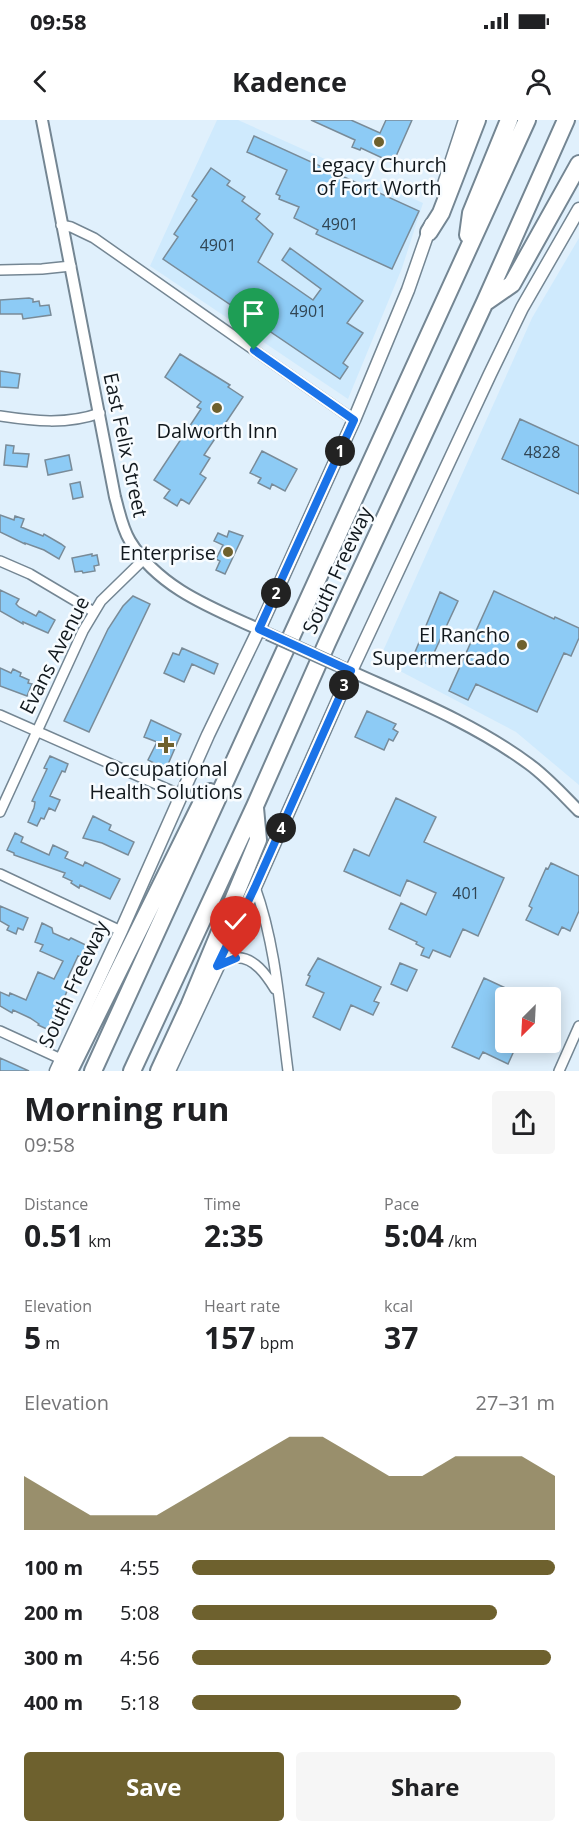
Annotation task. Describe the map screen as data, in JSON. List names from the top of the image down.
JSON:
{
  "streets": {
    "highway": ["South Freeway"],
    "street": ["East Felix Street", "Evans Avenue"]
  },
  "crossings": [
    ["East Felix Street", "South Freeway"],
    ["East Felix Street", "Evans Avenue"]
  ],
  "places": {
    "other": [
      "Legacy Church of Fort Worth",
      "Dalworth Inn",
      "Enterprise",
      "El Rancho Supermercado"
    ],
    "health": ["Occupational Health Solutions"]
  },
  "house_numbers": [
    "4901",
    "4901",
    "4901",
    "4828",
    "401"
  ],
  "north": "bottom left",
  "page": {
    "status": "09:58",
    "header": "Kadence",
    "pins": [
      "1",
      "2",
      "3",
      "4"
    ],
    "heading": ["Morning run", "09:58"],
    "stats": [
      ["Distance", "0.51 km"],
      ["Time", "2:35"],
      ["Pace", "5:04 /km"],
      ["Elevation", "5 m"],
      ["Heart rate", "157 bpm"],
      ["kcal", "37"]
    ],
    "chart": ["Elevation", "27–31 m"],
    "list": [
      {
        "name": "100 m",
        "note": "4:55"
      },
      {
        "name": "200 m",
        "note": "5:08"
      },
      {
        "name": "300 m",
        "note": "4:56"
      },
      {
        "name": "400 m",
        "note": "5:18"
      }
    ],
    "buttons": ["Save", "Share"]
  }
}
